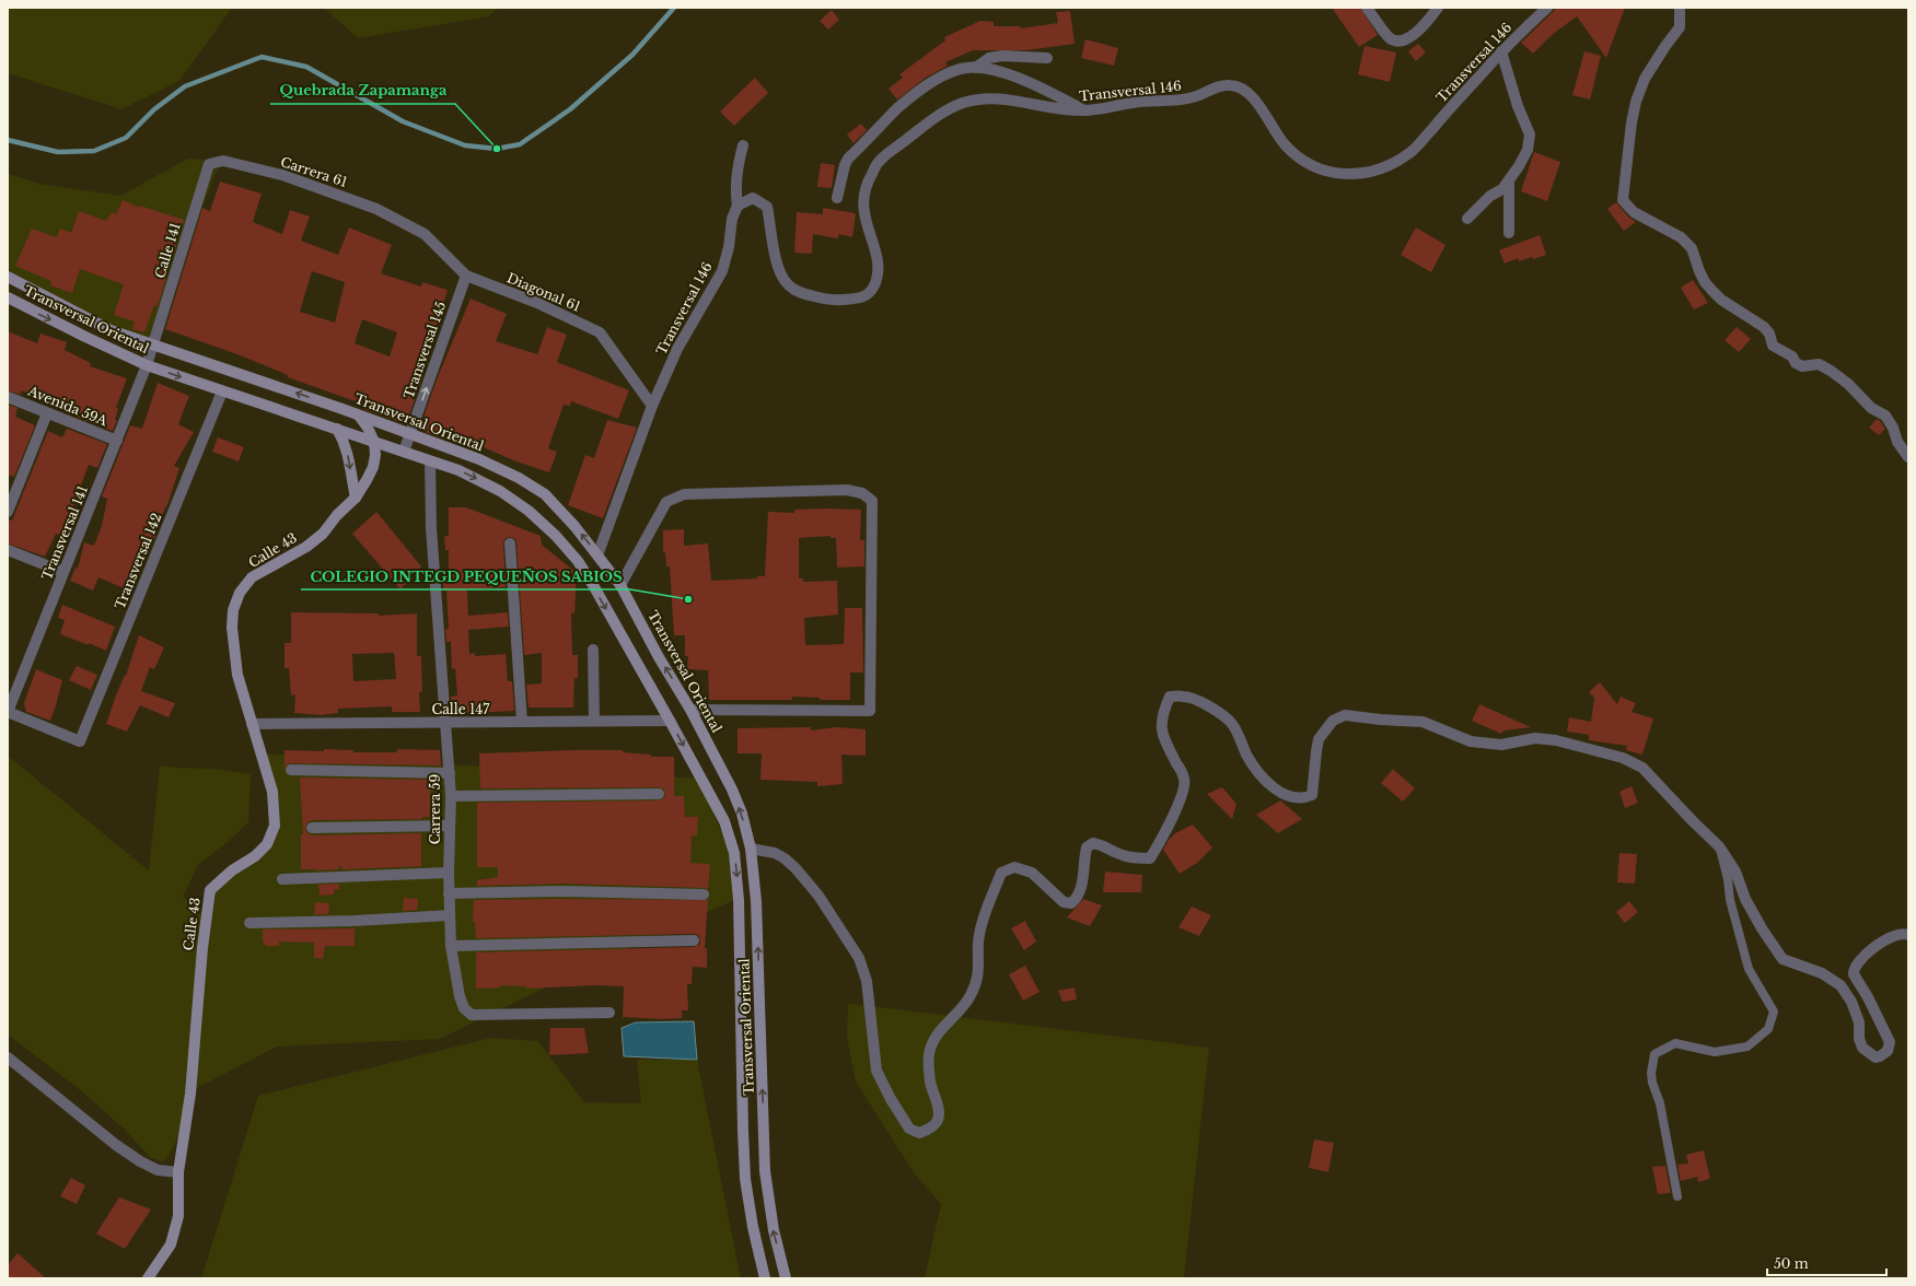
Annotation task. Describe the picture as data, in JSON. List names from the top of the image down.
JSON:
{
  "streets": {
    "main road": ["Transversal Oriental", "Calle 43"],
    "street": [
      "Transversal 146",
      "Carrera 61",
      "Calle 141",
      "Diagonal 61",
      "Transversal 145",
      "Avenida 59A",
      "Transversal 141",
      "Transversal 142",
      "Calle 147",
      "Carrera 59"
    ]
  },
  "crossings": [
    ["Transversal 146", "Diagonal 61"],
    ["Transversal 146", "Transversal Oriental"],
    ["Carrera 61", "Calle 141"],
    ["Carrera 61", "Diagonal 61"],
    ["Calle 141", "Transversal Oriental"],
    ["Calle 141", "Transversal 141"],
    ["Diagonal 61", "Transversal 145"],
    ["Transversal Oriental", "Transversal 145"],
    ["Transversal Oriental", "Transversal 141"],
    ["Transversal Oriental", "Calle 43"],
    ["Transversal Oriental", "Transversal 142"],
    ["Transversal Oriental", "Calle 147"],
    ["Transversal Oriental", "Carrera 59"],
    ["Avenida 59A", "Transversal 141"],
    ["Transversal 141", "Transversal 142"],
    ["Calle 43", "Calle 147"],
    ["Calle 147", "Carrera 59"]
  ],
  "one_way": ["Transversal 145"],
  "places": ["Quebrada Zapamanga", "COLEGIO INTEGD PEQUEÑOS SABIOS"],
  "scale_bar": "50 m"
}
